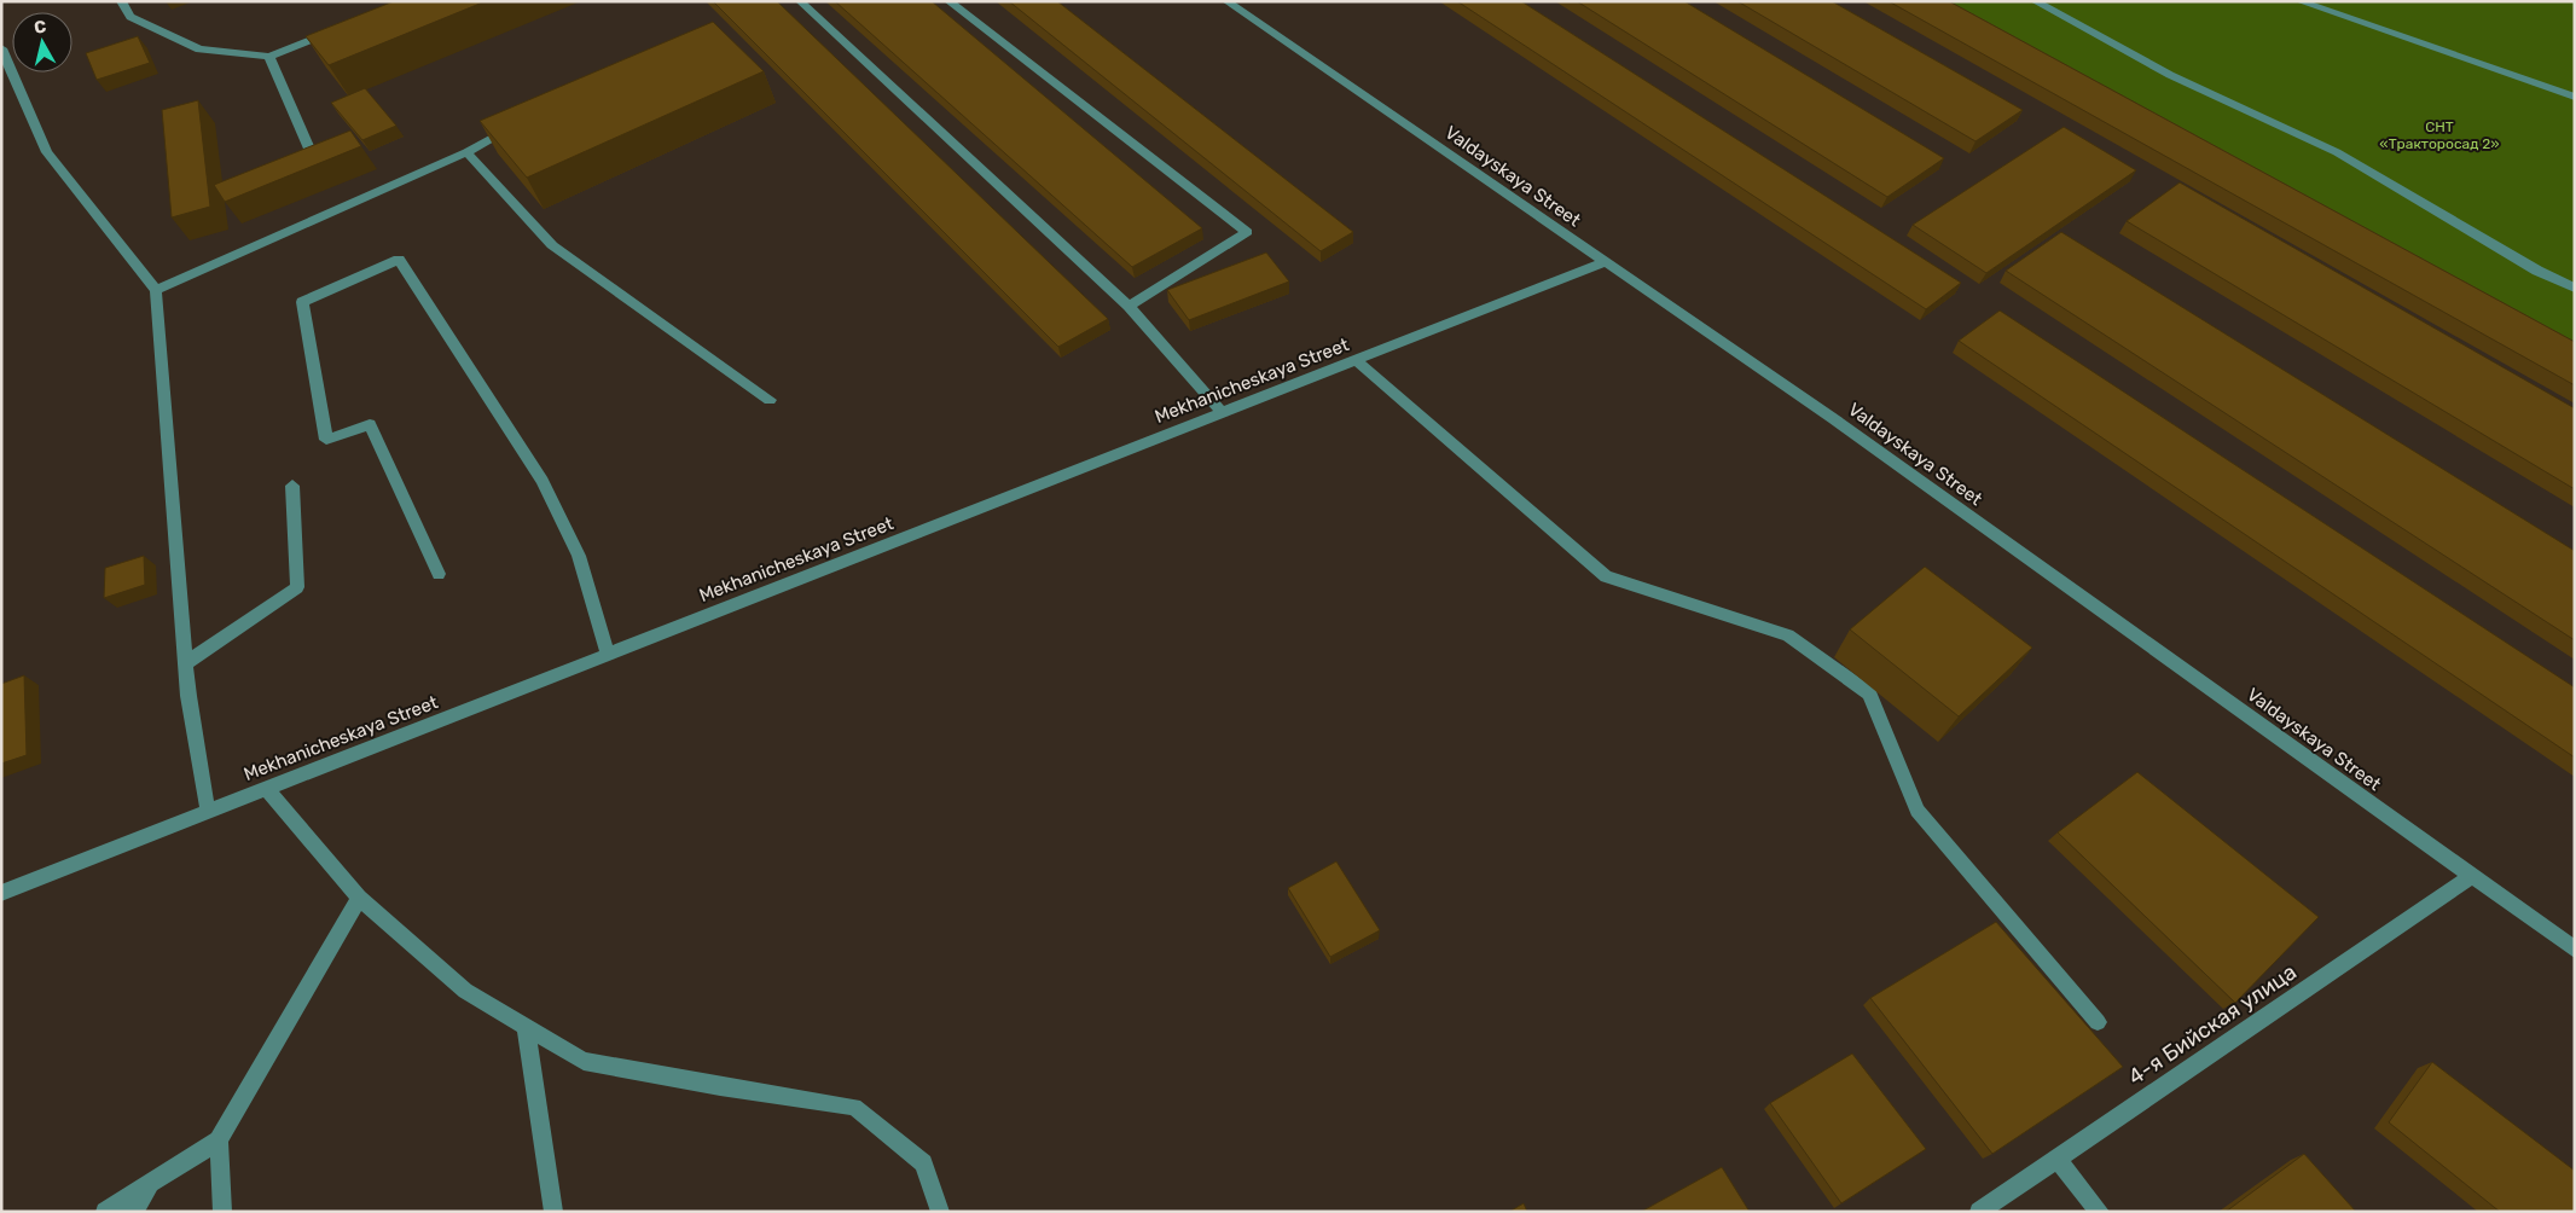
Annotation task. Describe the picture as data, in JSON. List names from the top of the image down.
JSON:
{
  "streets": {
    "street": ["Valdayskaya Street", "Mekhanicheskaya Street", "4-я Бийская улица"]
  },
  "crossings": [
    ["Valdayskaya Street", "Mekhanicheskaya Street"],
    ["Valdayskaya Street", "4-я Бийская улица"]
  ],
  "parks": ["СНТ «Тракторосад 2»"],
  "north": "top"
}
